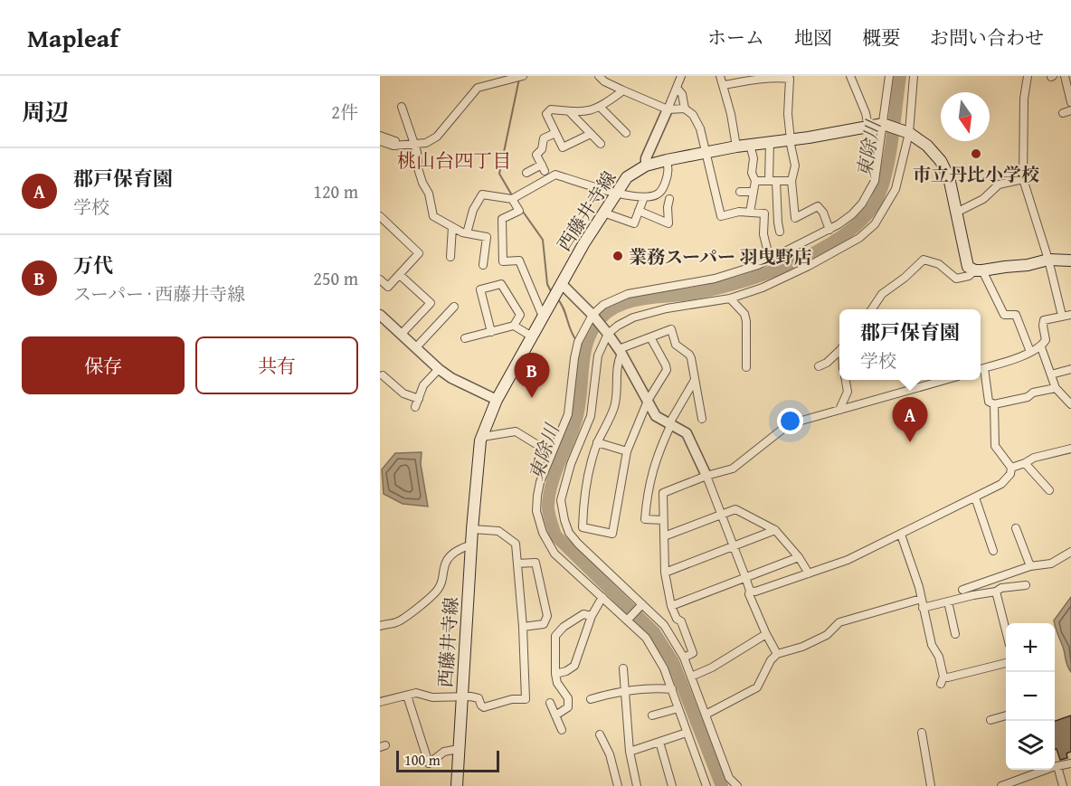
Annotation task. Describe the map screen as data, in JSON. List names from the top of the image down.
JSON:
{
  "streets": {
    "main road": ["西藤井寺線"]
  },
  "districts": ["桃山台四丁目"],
  "water": ["東除川"],
  "places": ["市立丹比小学校", "業務スーパー 羽曳野店"],
  "scale_bar": "100 m",
  "north": "bottom",
  "page": {
    "header": "Mapleaf",
    "nav": [
      "ホーム",
      "地図",
      "概要",
      "お問い合わせ"
    ],
    "heading": ["周辺", "2件"],
    "list": [
      {
        "mark": "A",
        "name": "郡戸保育園",
        "note": "学校",
        "value": "120 m"
      },
      {
        "mark": "B",
        "name": "万代",
        "note": "スーパー · 西藤井寺線",
        "value": "250 m"
      }
    ],
    "popup": ["郡戸保育園", "学校"],
    "buttons": ["保存", "共有"],
    "pins": ["B", "A"],
    "map_buttons": ["+", "−"],
    "scale": "100 m"
  }
}
